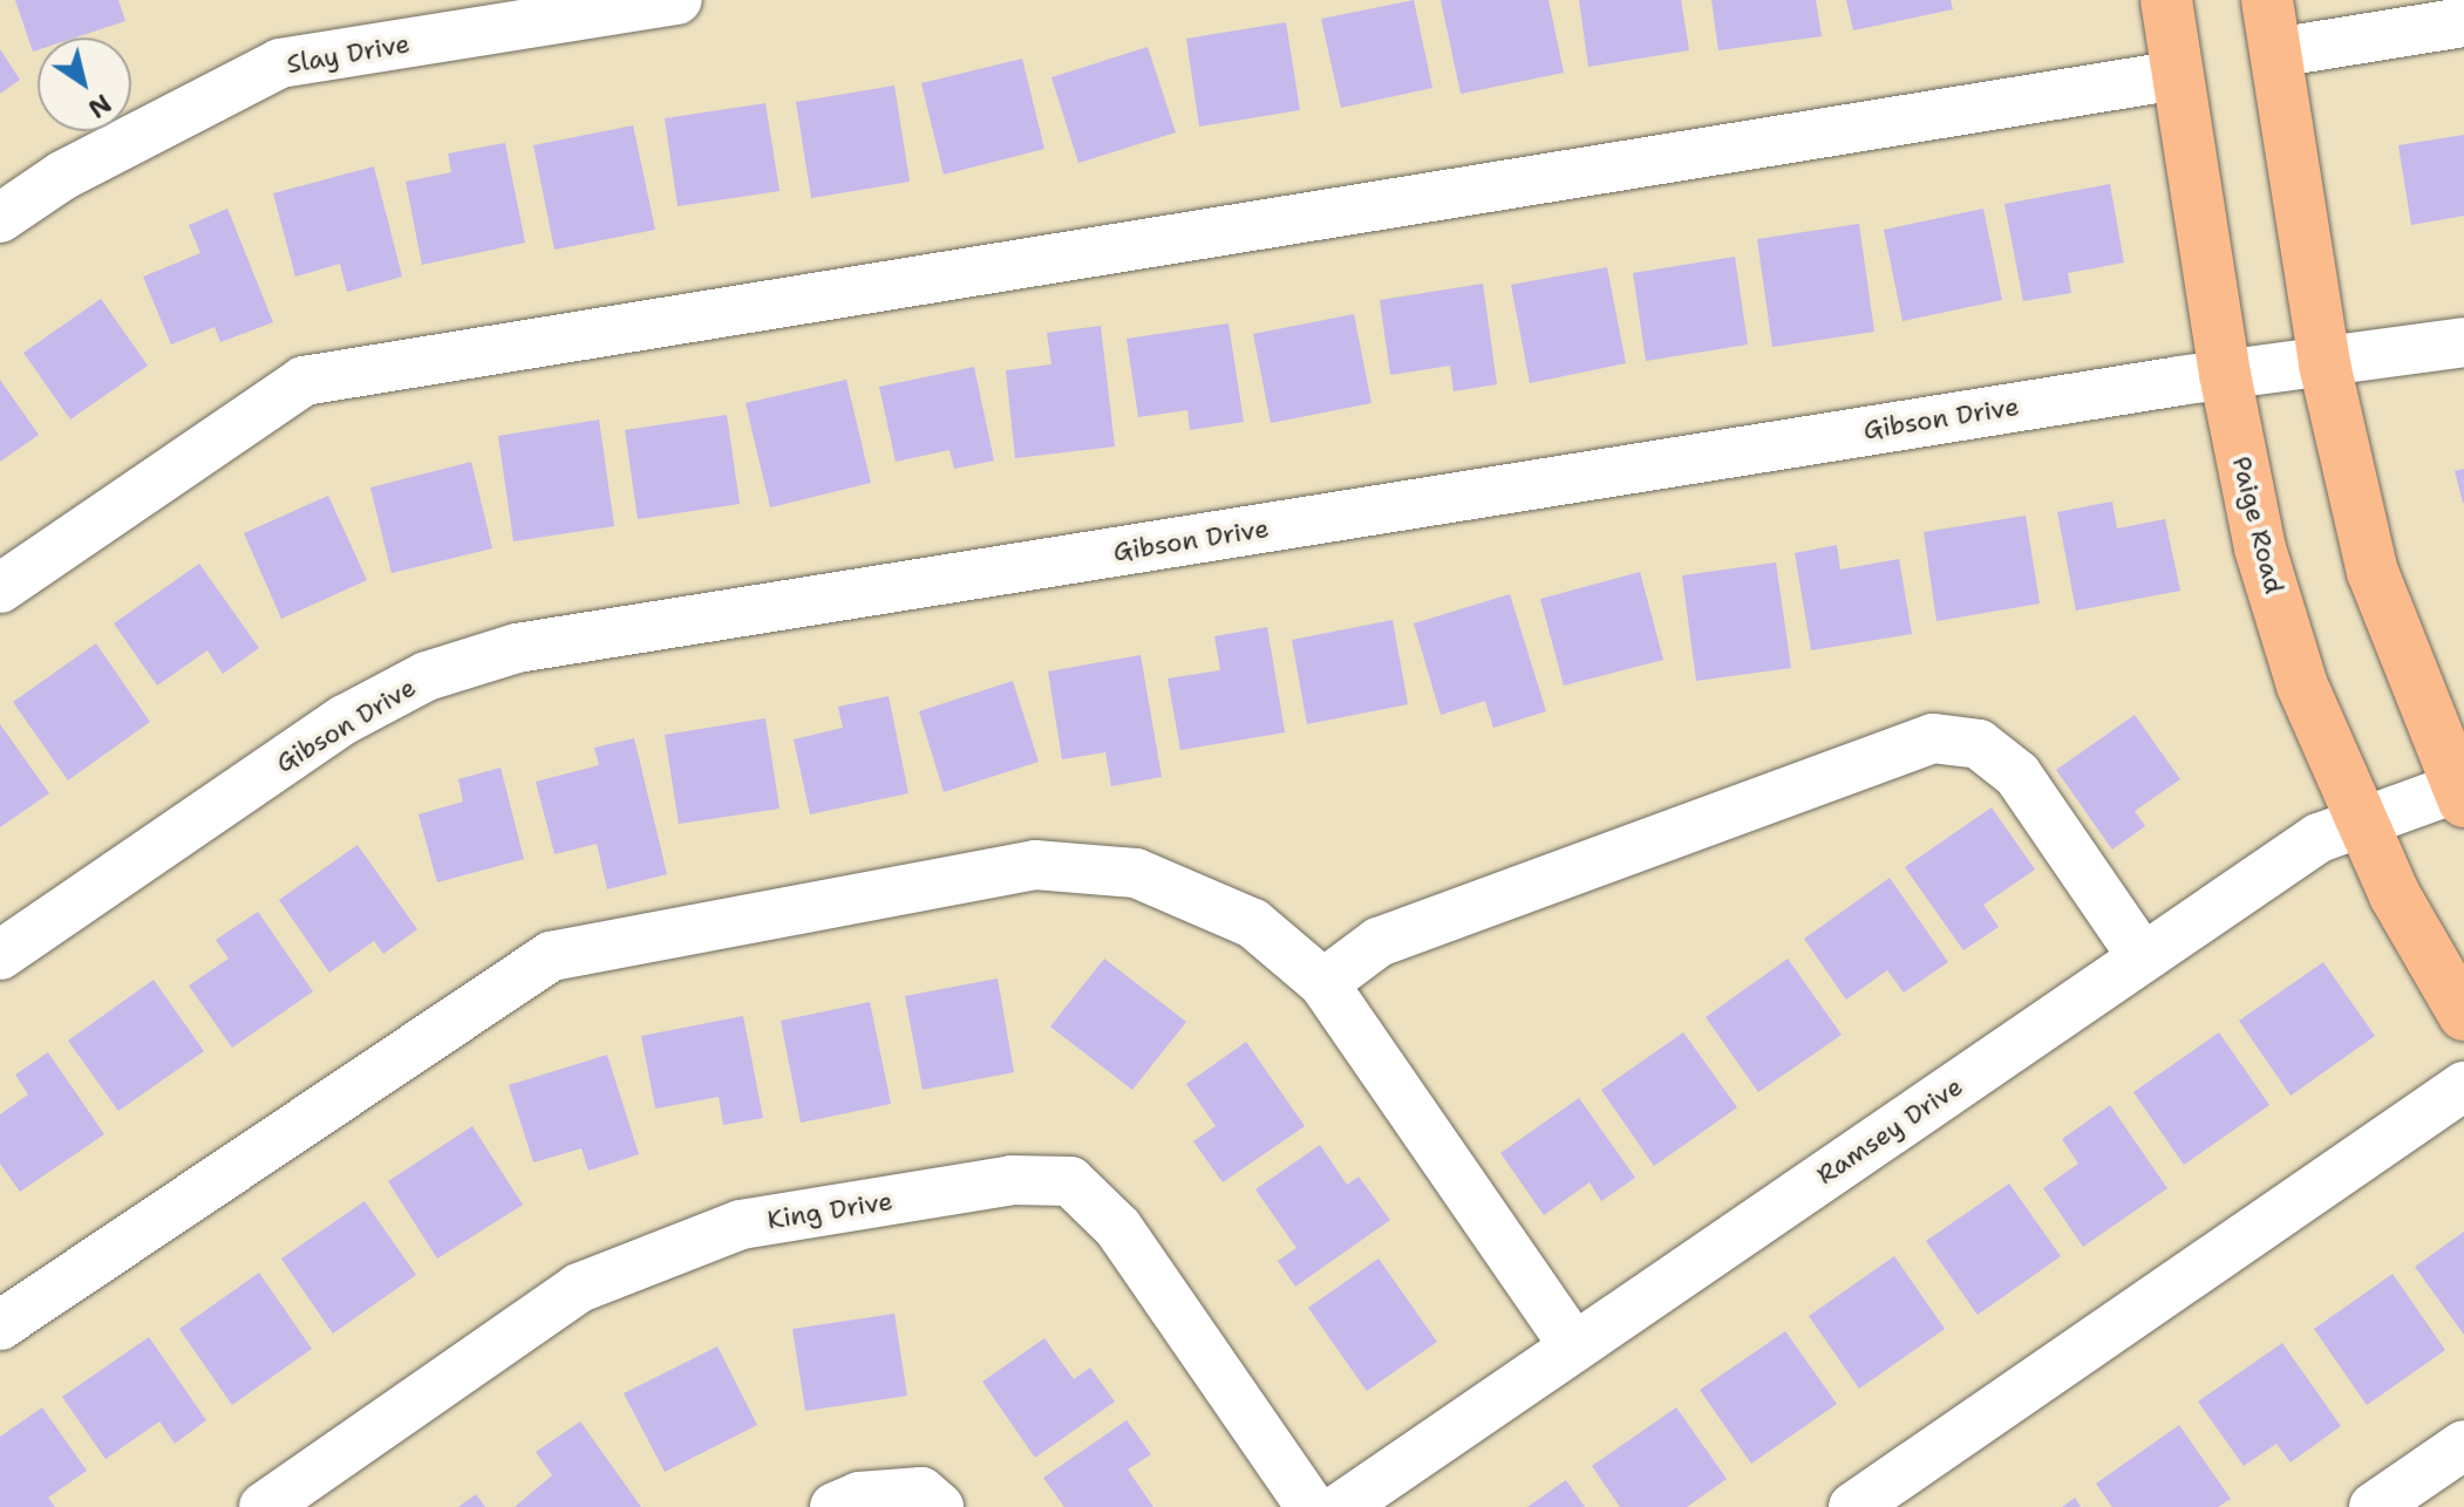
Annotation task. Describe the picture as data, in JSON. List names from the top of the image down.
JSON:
{
  "streets": {
    "main road": ["Paige Road"],
    "street": [
      "Slay Drive",
      "Gibson Drive",
      "Ramsey Drive",
      "King Drive"
    ]
  },
  "crossings": [
    ["Gibson Drive", "Paige Road"],
    ["Paige Road", "Ramsey Drive"]
  ],
  "north": "bottom right"
}
